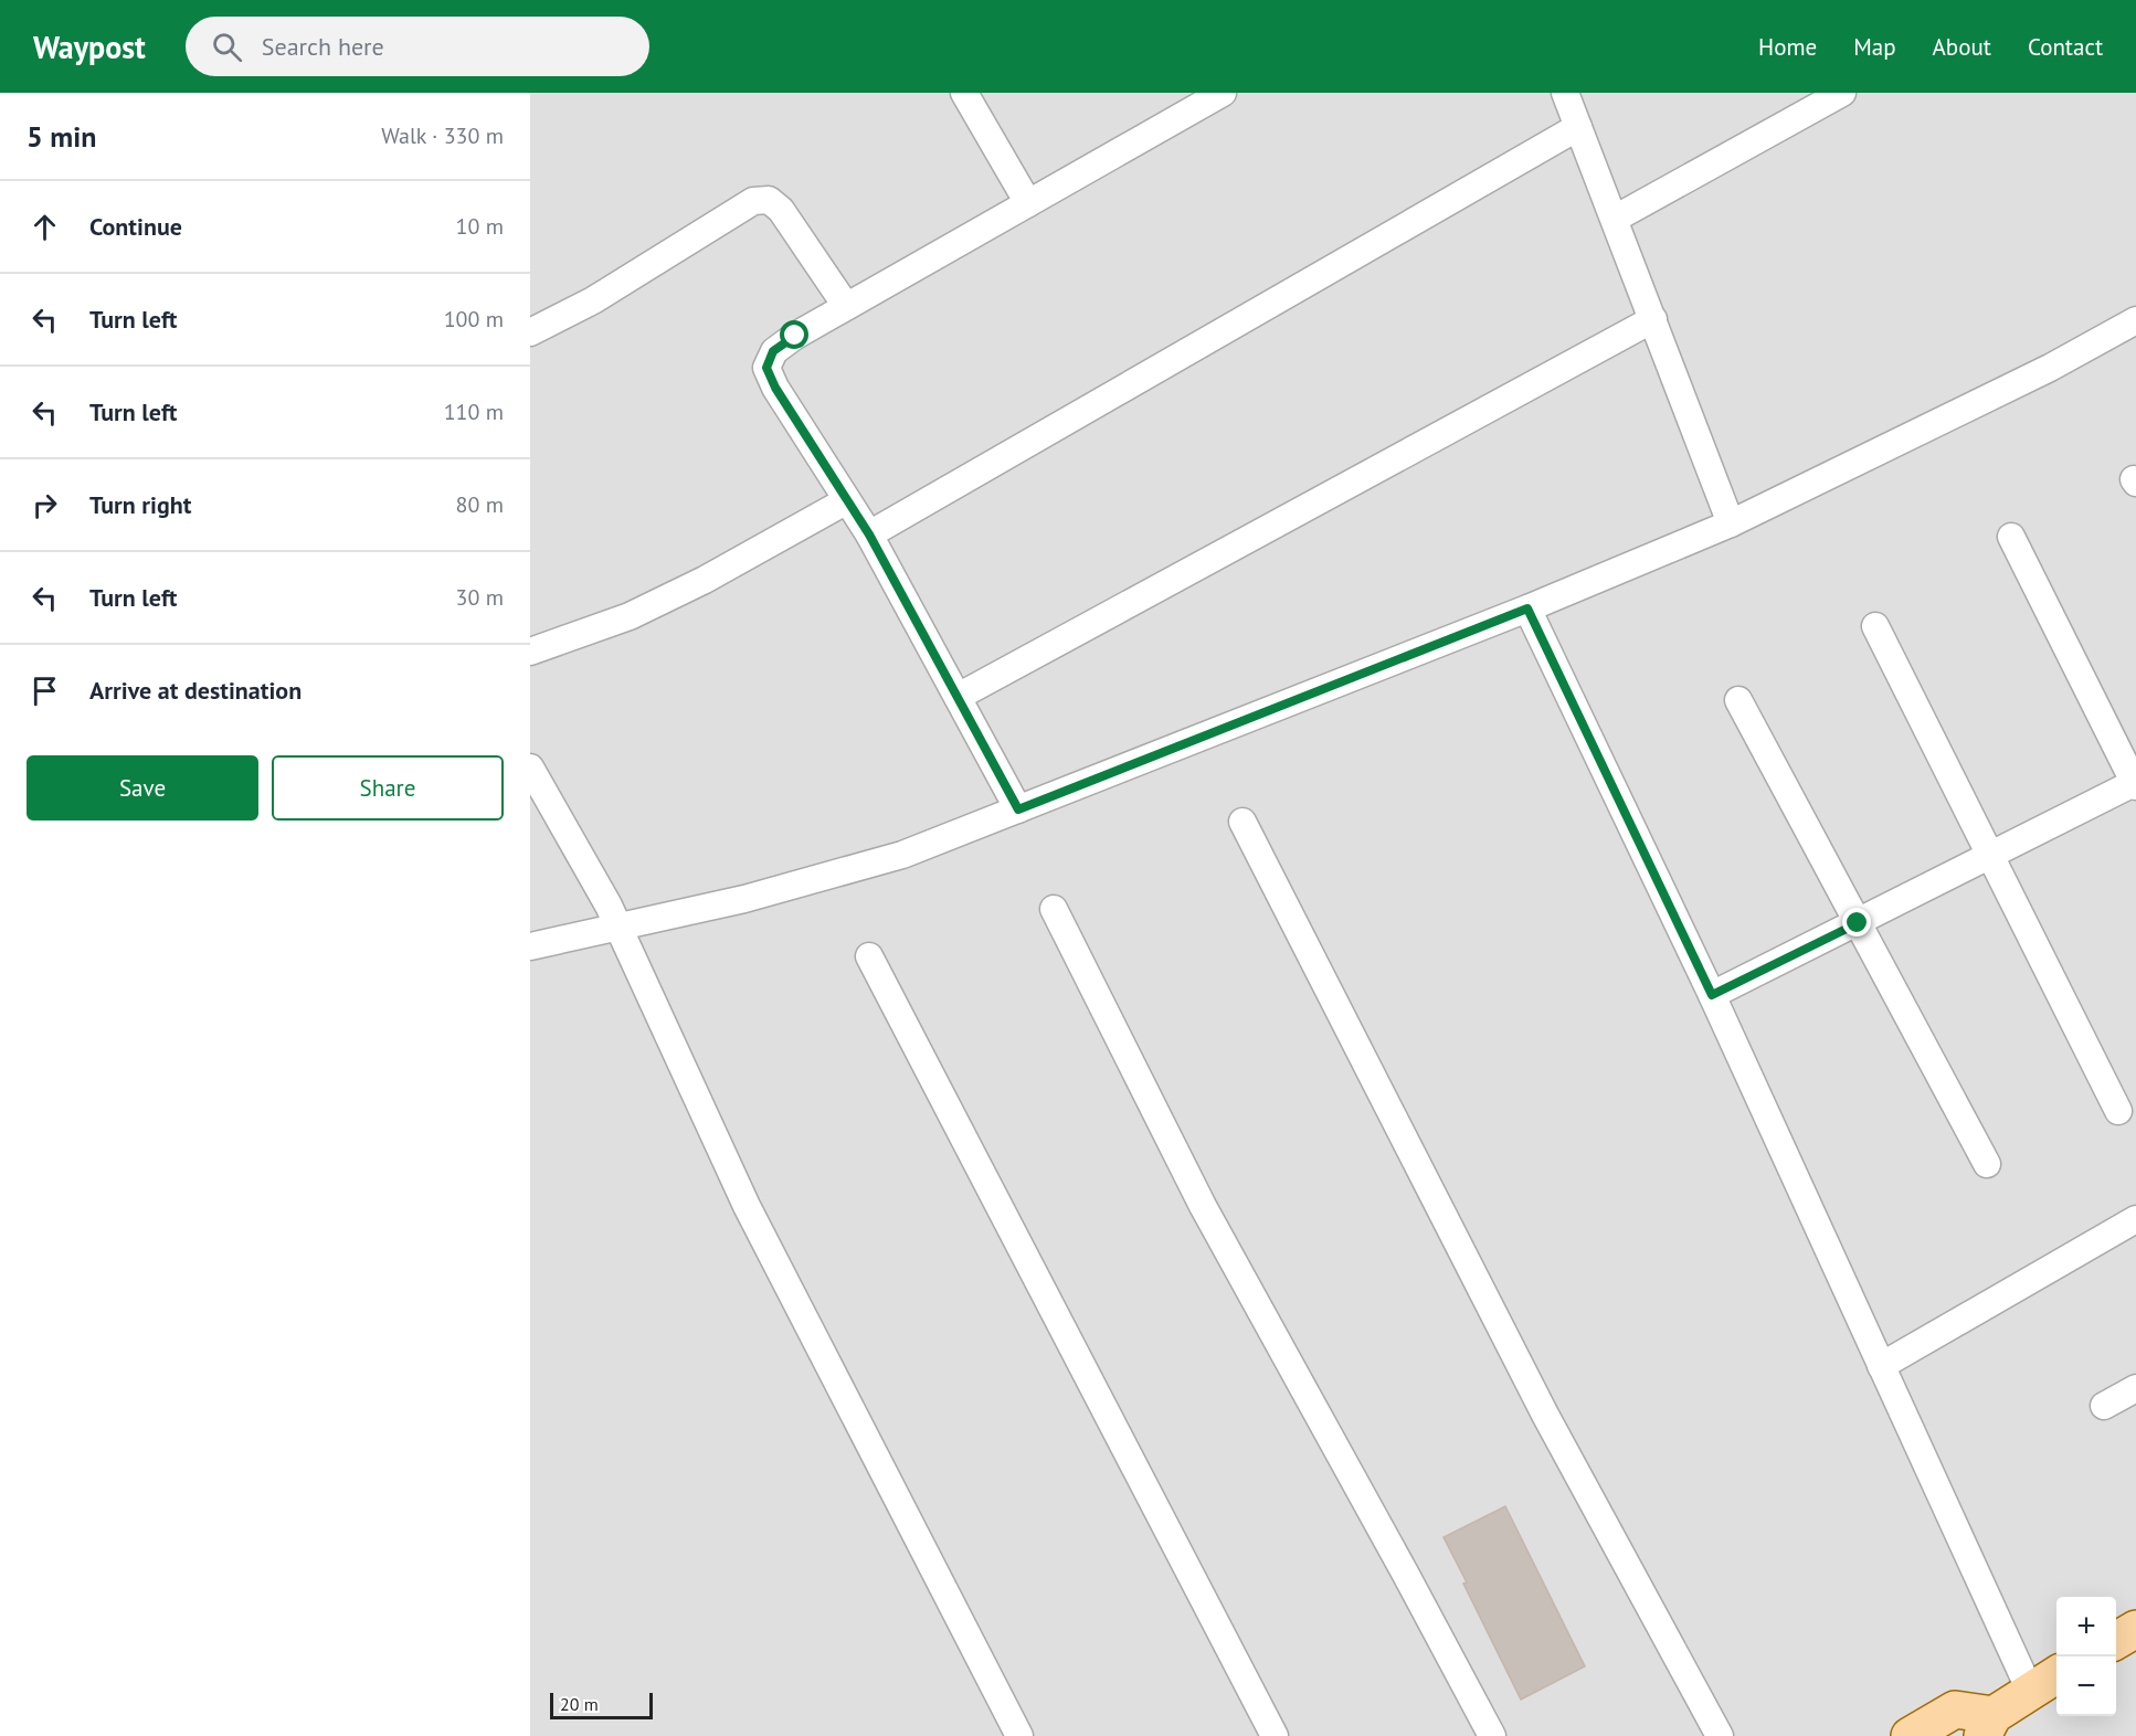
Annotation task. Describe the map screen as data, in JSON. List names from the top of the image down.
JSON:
{
  "scale_bar": "20 m",
  "page": {
    "header": "Waypost",
    "search": "Search here",
    "nav": [
      "Home",
      "Map",
      "About",
      "Contact"
    ],
    "heading": ["5 min", "Walk · 330 m"],
    "list": [
      ["Continue", "10 m"],
      ["Turn left", "100 m"],
      ["Turn left", "110 m"],
      ["Turn right", "80 m"],
      ["Turn left", "30 m"],
      "Arrive at destination"
    ],
    "buttons": ["Save", "Share"],
    "map_buttons": ["+", "−"],
    "scale": "20 m"
  }
}
